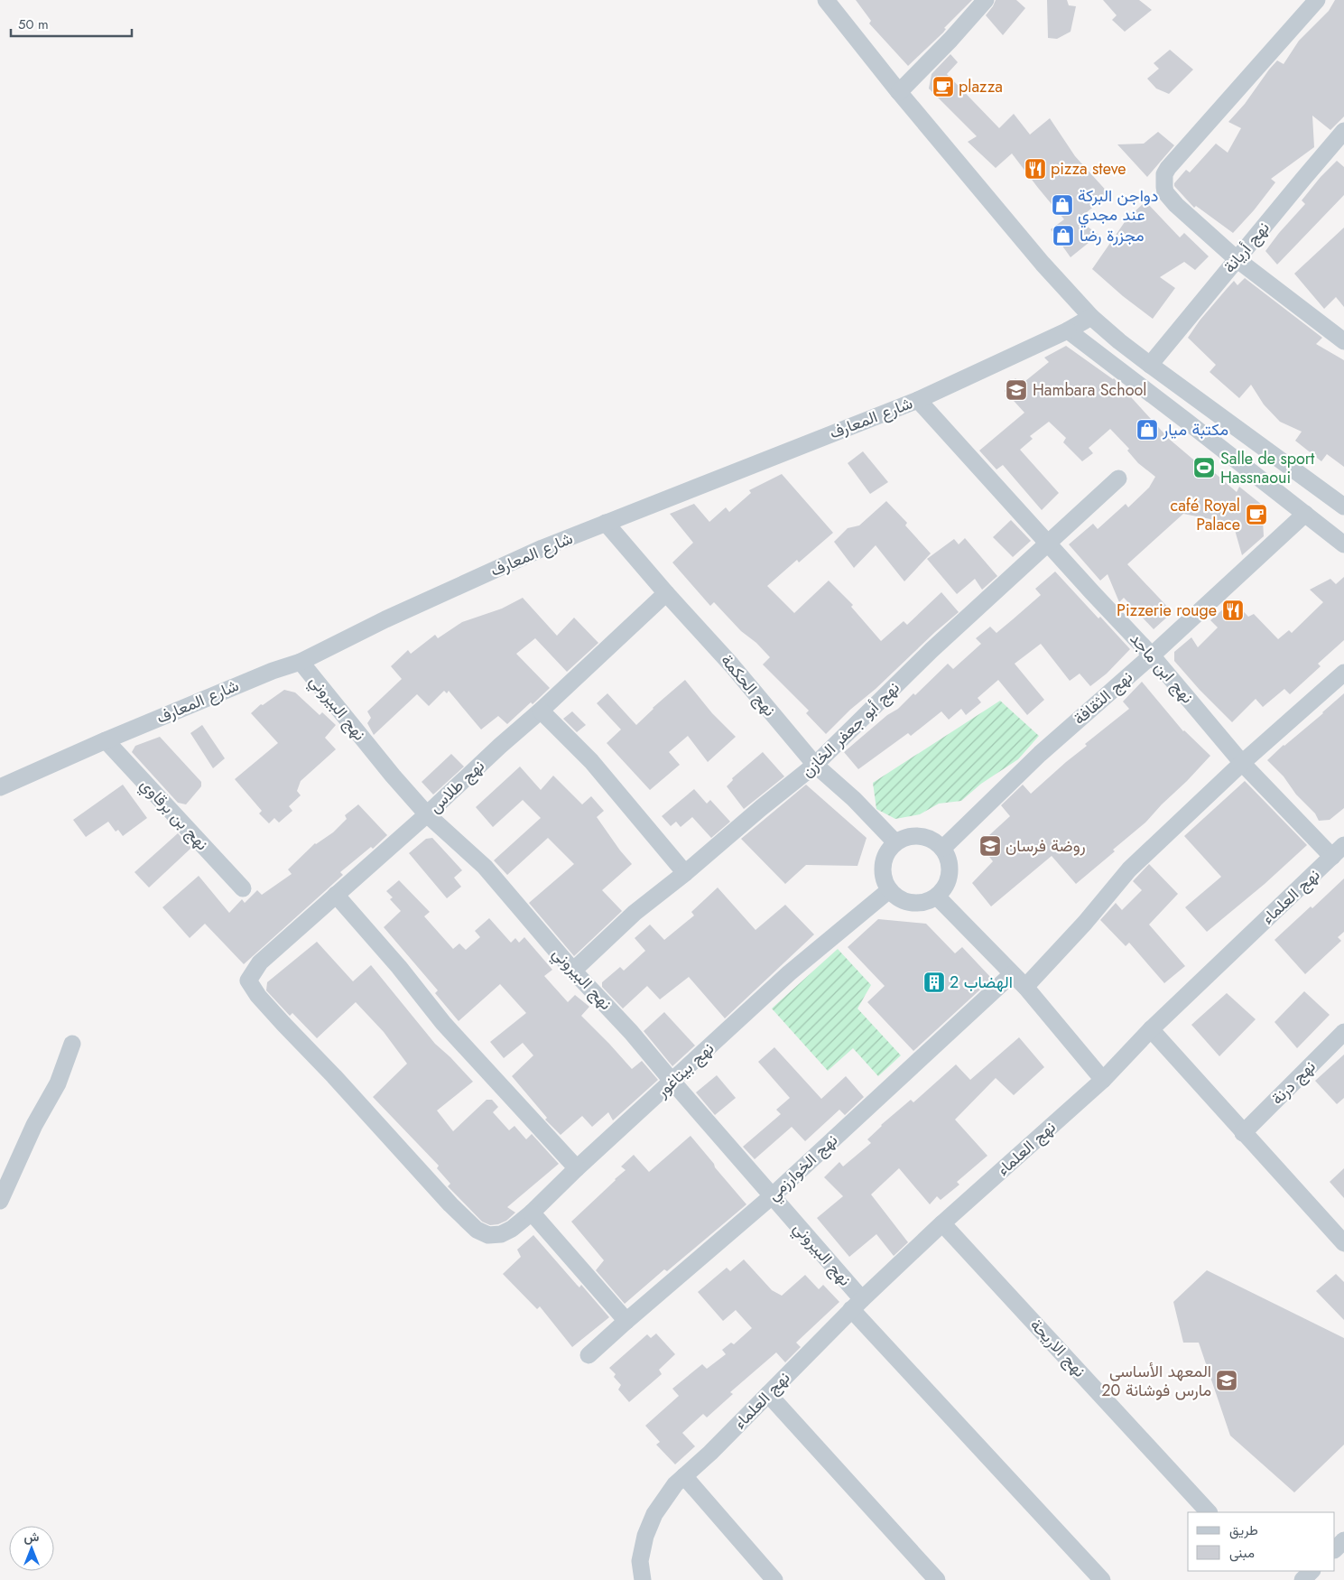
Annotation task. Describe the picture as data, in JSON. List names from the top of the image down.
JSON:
{
  "streets": {
    "street": [
      "نهج أريانة",
      "شارع المعارف",
      "نهج ابن ماجد",
      "نهج الحكمة",
      "نهج الثقافة",
      "نهج البيروني",
      "نهج أبو جعفر الخازن",
      "نهج طلاس",
      "نهج بن برقاوي",
      "نهج العلماء",
      "نهج بيتاغور",
      "نهج درنة",
      "نهج الخوارزمي",
      "نهج الاريحة"
    ]
  },
  "crossings": [
    ["شارع المعارف", "نهج ابن ماجد"],
    ["شارع المعارف", "نهج الحكمة"],
    ["شارع المعارف", "نهج البيروني"],
    ["شارع المعارف", "نهج بن برقاوي"],
    ["نهج ابن ماجد", "نهج الثقافة"],
    ["نهج ابن ماجد", "نهج أبو جعفر الخازن"],
    ["نهج ابن ماجد", "نهج العلماء"],
    ["نهج الحكمة", "نهج الثقافة"],
    ["نهج الحكمة", "نهج أبو جعفر الخازن"],
    ["نهج الحكمة", "نهج طلاس"],
    ["نهج الحكمة", "نهج بيتاغور"],
    ["نهج الثقافة", "نهج بيتاغور"],
    ["نهج البيروني", "نهج أبو جعفر الخازن"],
    ["نهج البيروني", "نهج طلاس"],
    ["نهج البيروني", "نهج العلماء"],
    ["نهج البيروني", "نهج بيتاغور"],
    ["نهج البيروني", "نهج الخوارزمي"],
    ["نهج طلاس", "نهج بيتاغور"],
    ["نهج العلماء", "نهج الاريحة"]
  ],
  "places": {
    "cafe": ["plazza", "café Royal Palace"],
    "restaurant": ["pizza steve", "Pizzerie rouge"],
    "shop": ["دواجن البركة عند مجدي", "مجزرة رضا", "مكتبة ميار"],
    "school or university": ["Hambara School", "روضة فرسان", "المعهد الأساسي 20 مارس فوشانة"],
    "sports": ["Salle de sport Hassnaoui"],
    "building": ["الهضاب 2"]
  },
  "legend": ["طريق", "مبنى"],
  "scale_bar": "50 m",
  "north": "top"
}
